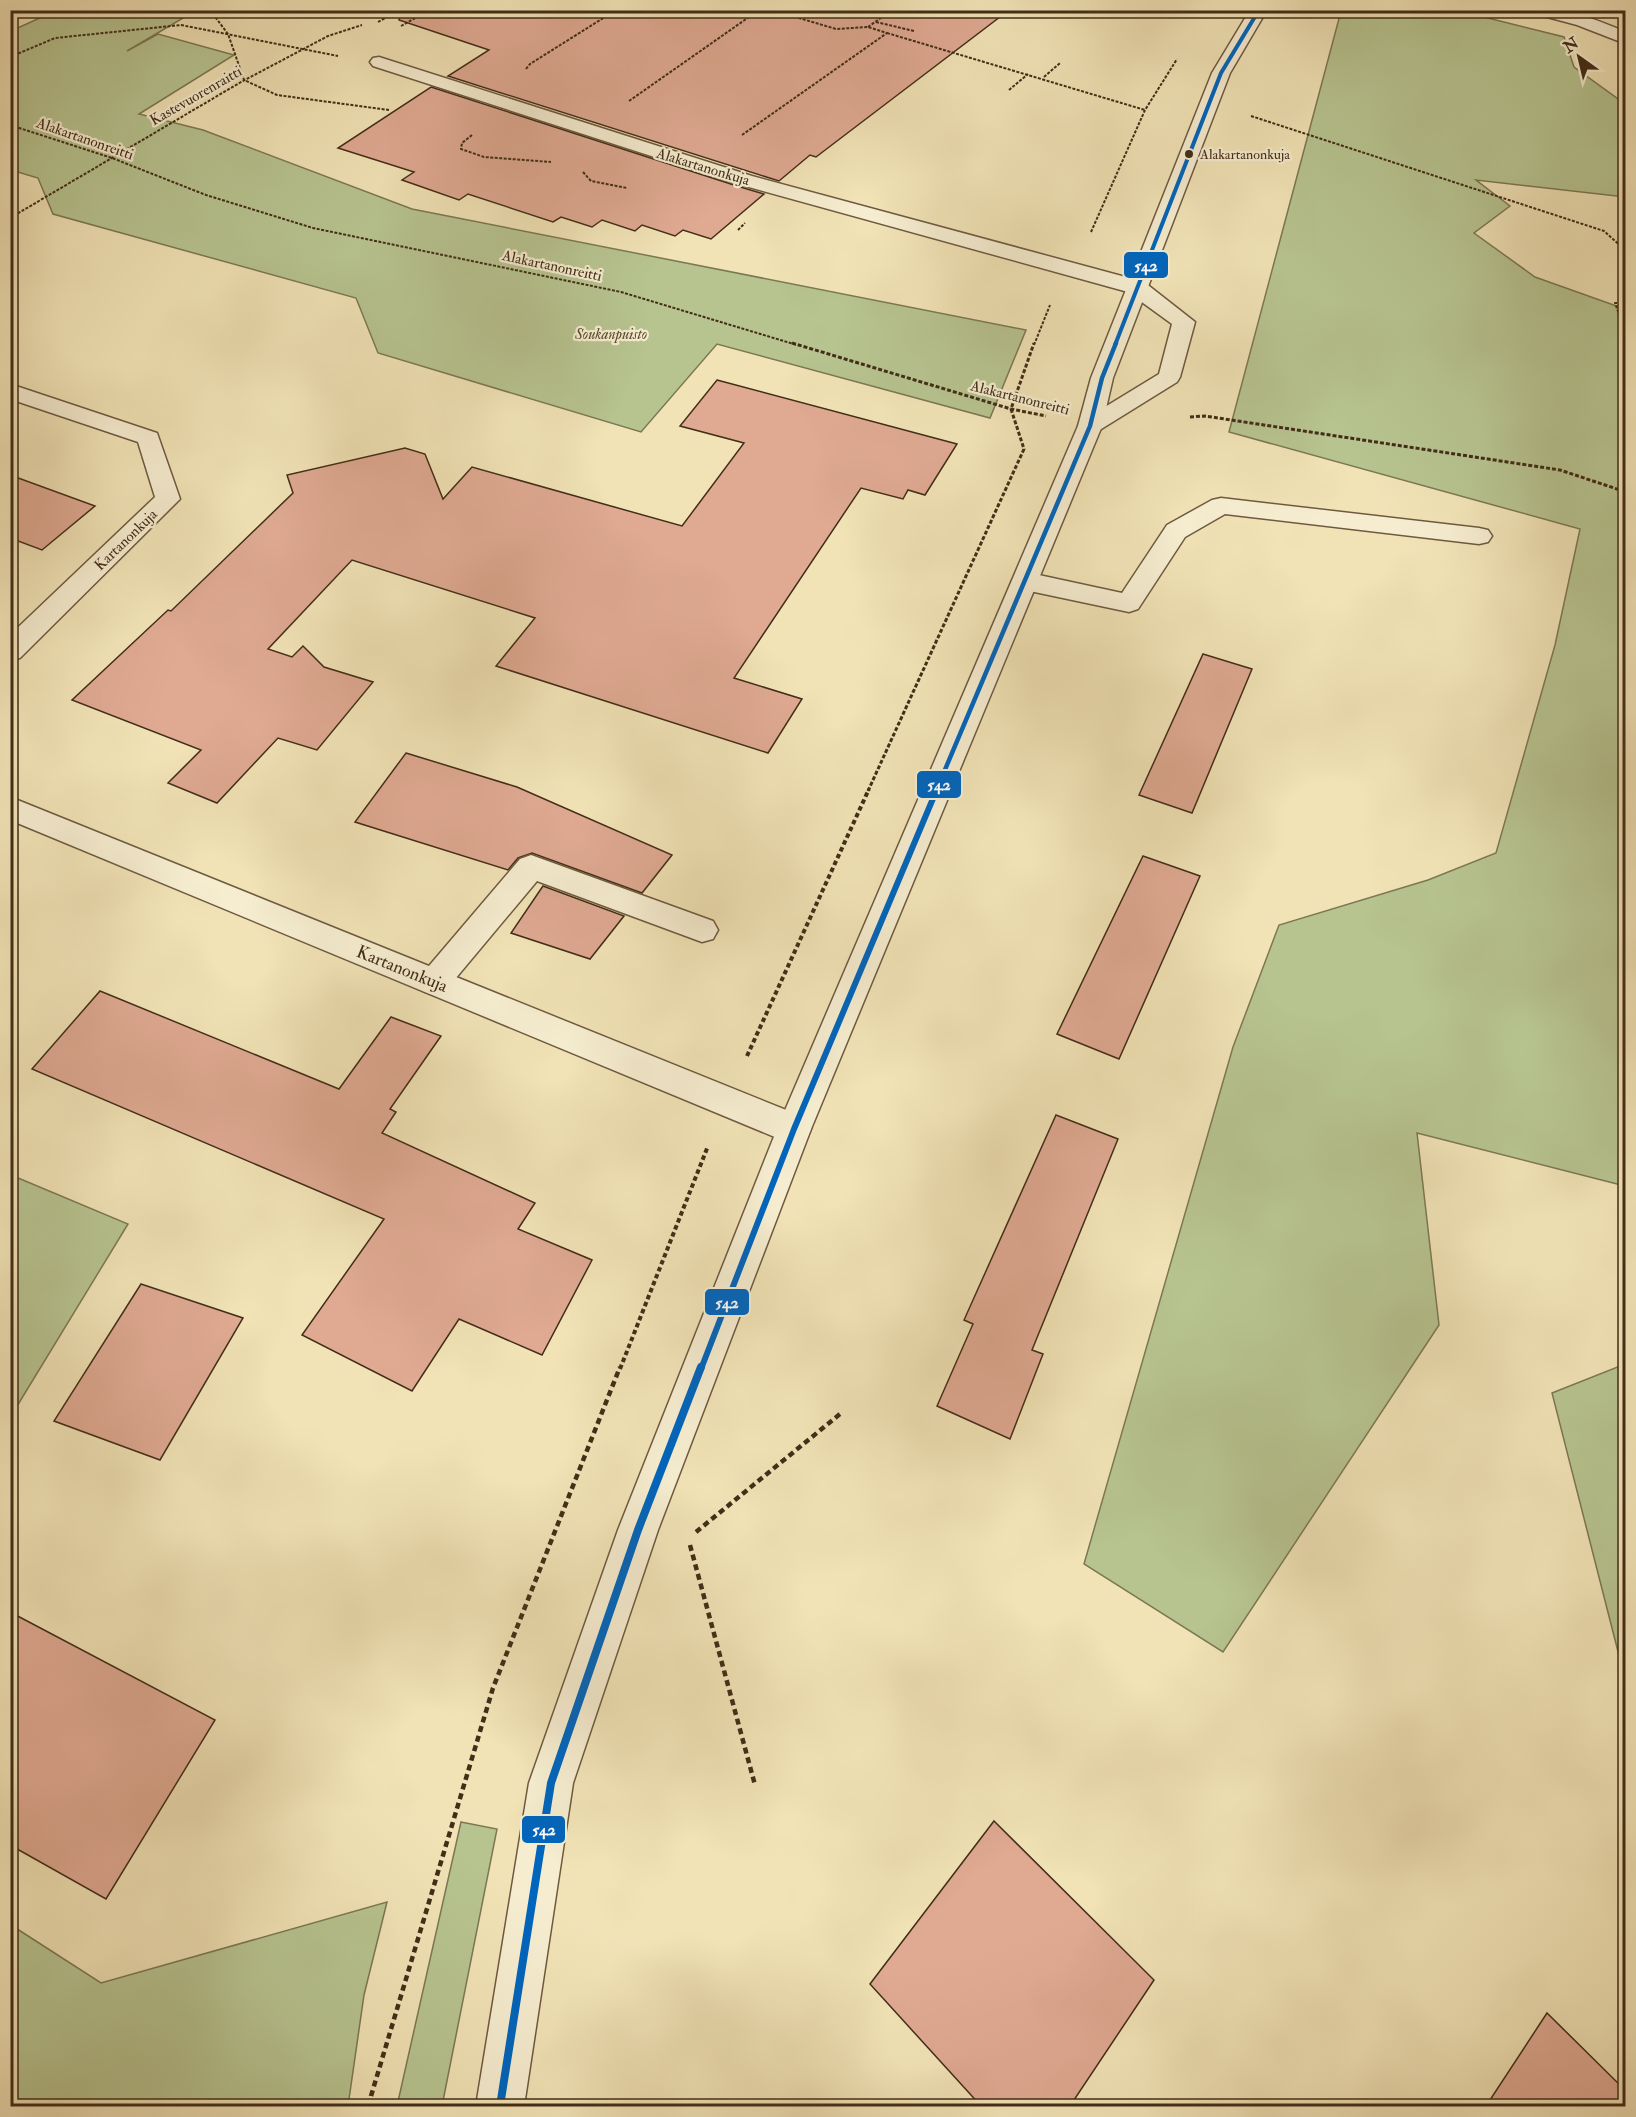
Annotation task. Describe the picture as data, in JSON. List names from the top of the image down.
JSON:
{
  "streets": {
    "street": ["Alakartanonkuja", "Kartanonkuja"],
    "path": ["Kastevuorenraitti", "Alakartanonreitti"]
  },
  "crossings": [
    ["Kastevuorenraitti", "Alakartanonreitti"]
  ],
  "parks": ["Soukanpuisto"],
  "places": ["Alakartanonkuja"],
  "lines": ["transit line 542"],
  "north": "top left"
}
